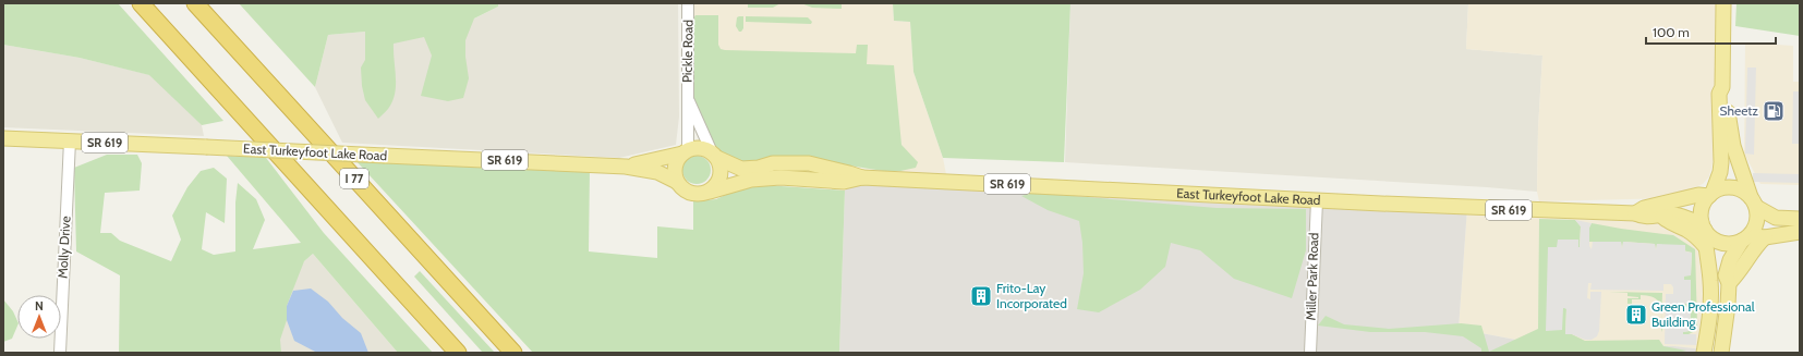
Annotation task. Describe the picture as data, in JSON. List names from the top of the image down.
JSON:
{
  "streets": {
    "highway": ["I 77"],
    "main road": ["SR 619", "East Turkeyfoot Lake Road"],
    "street": ["Pickle Road", "Molly Drive", "Miller Park Road"]
  },
  "crossings": [
    ["Pickle Road", "East Turkeyfoot Lake Road"],
    ["East Turkeyfoot Lake Road", "Molly Drive"],
    ["East Turkeyfoot Lake Road", "Miller Park Road"]
  ],
  "places": {
    "fuel station": ["Sheetz"],
    "building": ["Frito-Lay Incorporated", "Green Professional Building"]
  },
  "scale_bar": "100 m",
  "north": "top"
}
